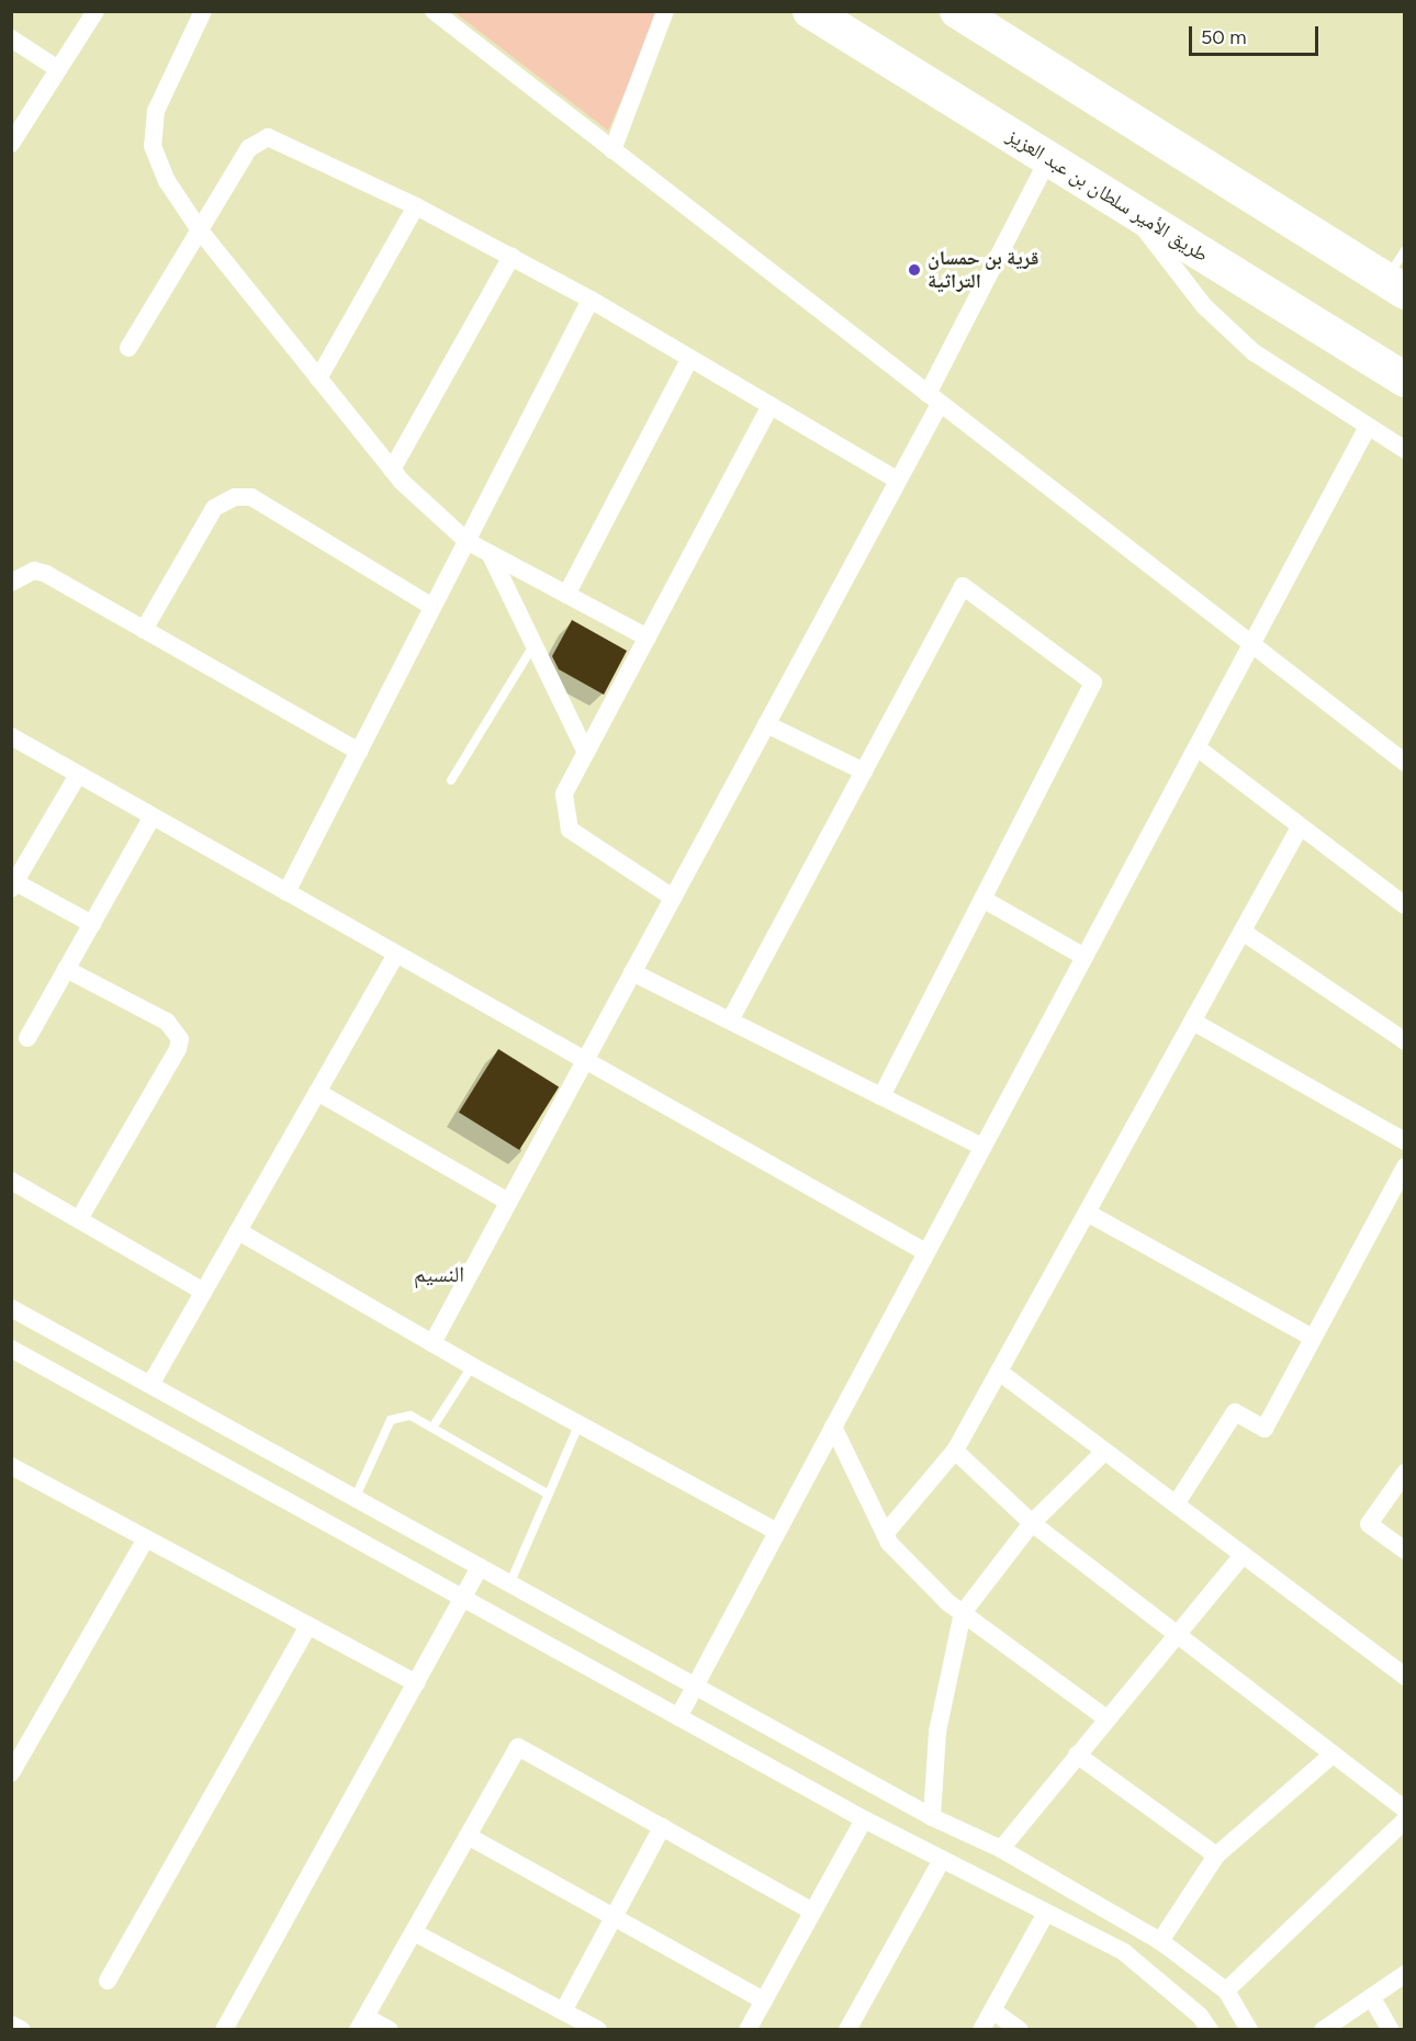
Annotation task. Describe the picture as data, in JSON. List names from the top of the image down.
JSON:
{
  "streets": {
    "highway": ["طريق الأمير سلطان بن عبد العزيز"]
  },
  "districts": ["النسيم"],
  "places": ["قرية بن حمسان التراثية"],
  "scale_bar": "50 m"
}
